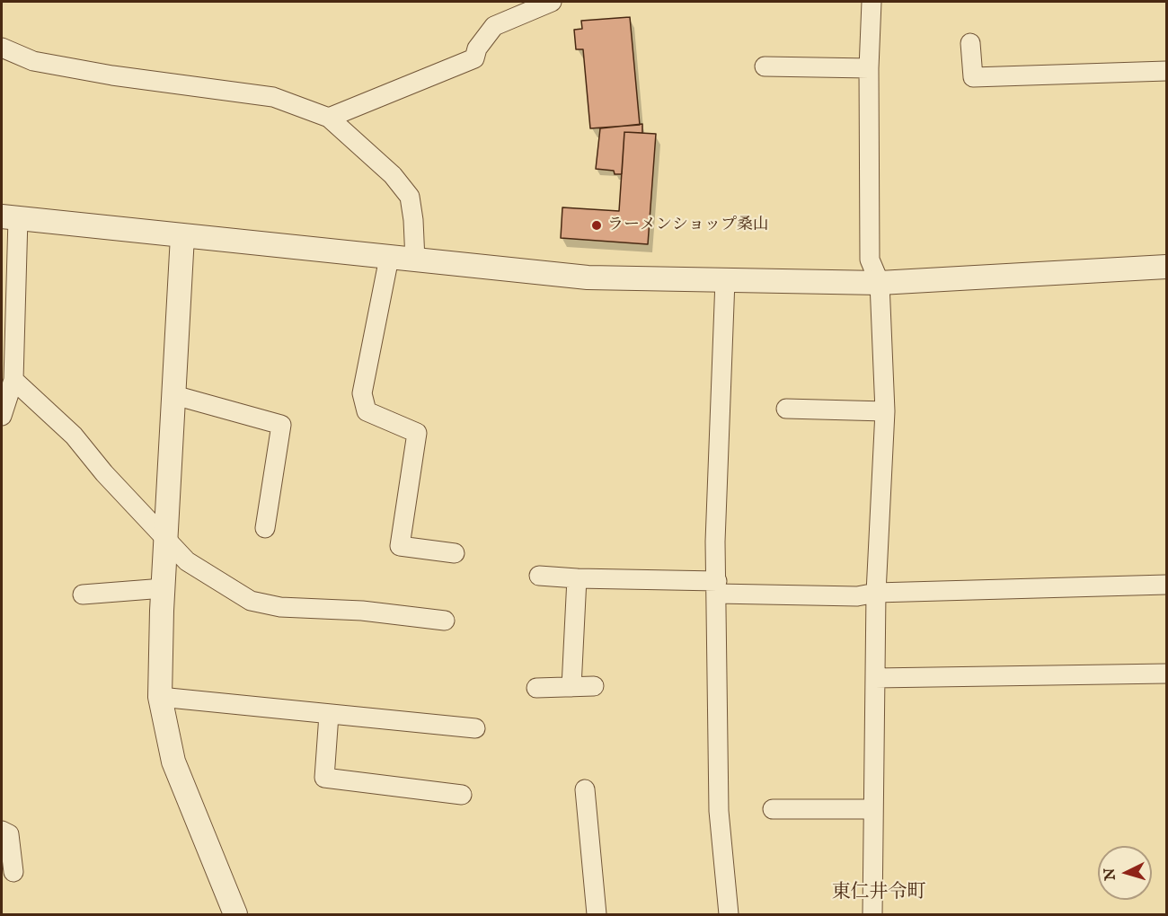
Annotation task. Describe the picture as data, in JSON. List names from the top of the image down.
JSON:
{
  "districts": ["東仁井令町"],
  "places": ["ラーメンショップ桑山"],
  "north": "left"
}
